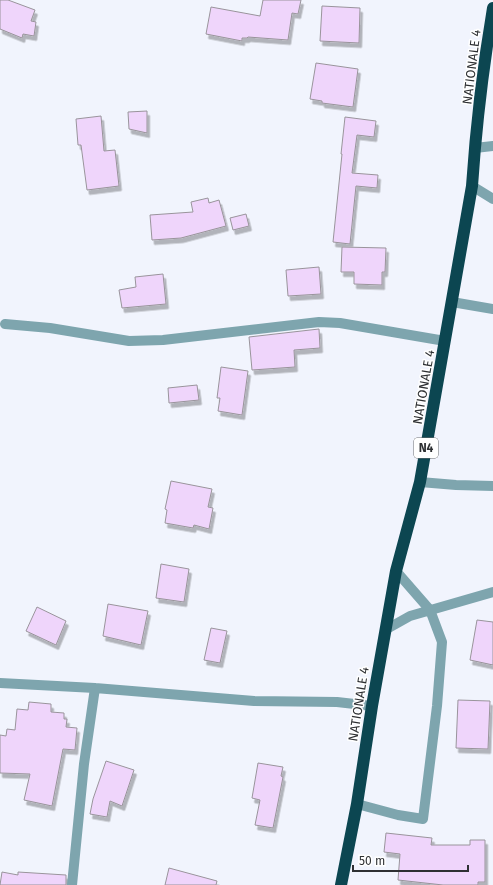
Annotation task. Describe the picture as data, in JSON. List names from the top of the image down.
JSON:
{
  "streets": {
    "highway": ["NATIONALE 4", "N4"]
  },
  "scale_bar": "50 m"
}
